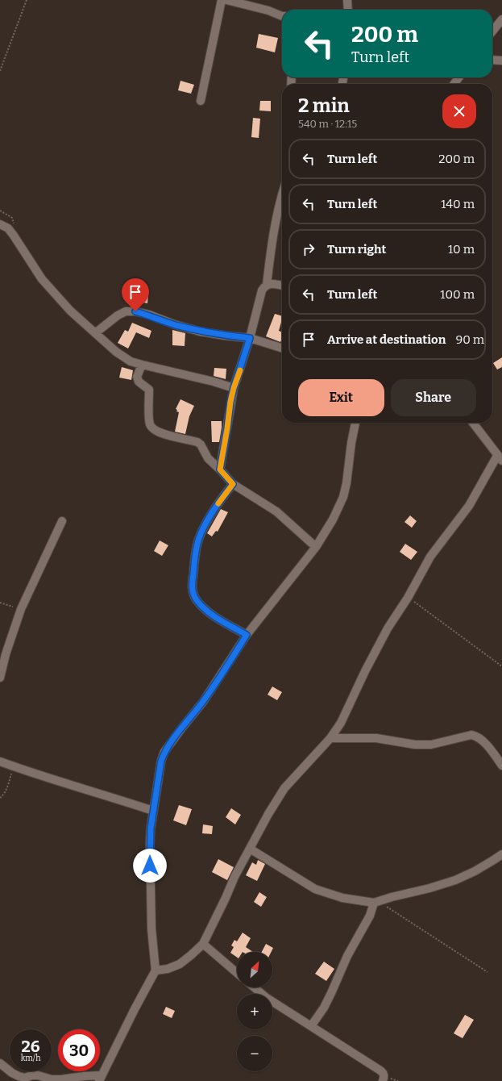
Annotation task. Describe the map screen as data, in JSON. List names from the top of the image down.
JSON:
{
  "north": "top right",
  "page": {
    "turn": ["200 m", "Turn left"],
    "heading": ["2 min", "540 m · 12:15"],
    "list": [
      {
        "name": "Turn left",
        "value": "200 m"
      },
      {
        "name": "Turn left",
        "value": "140 m"
      },
      {
        "name": "Turn right",
        "value": "10 m"
      },
      {
        "name": "Turn left",
        "value": "100 m"
      },
      {
        "name": "Arrive at destination",
        "value": "90 m"
      }
    ],
    "buttons": ["Exit", "Share"],
    "map_buttons": ["+", "−"],
    "speed": "26 km/h",
    "limit": "30"
  }
}
